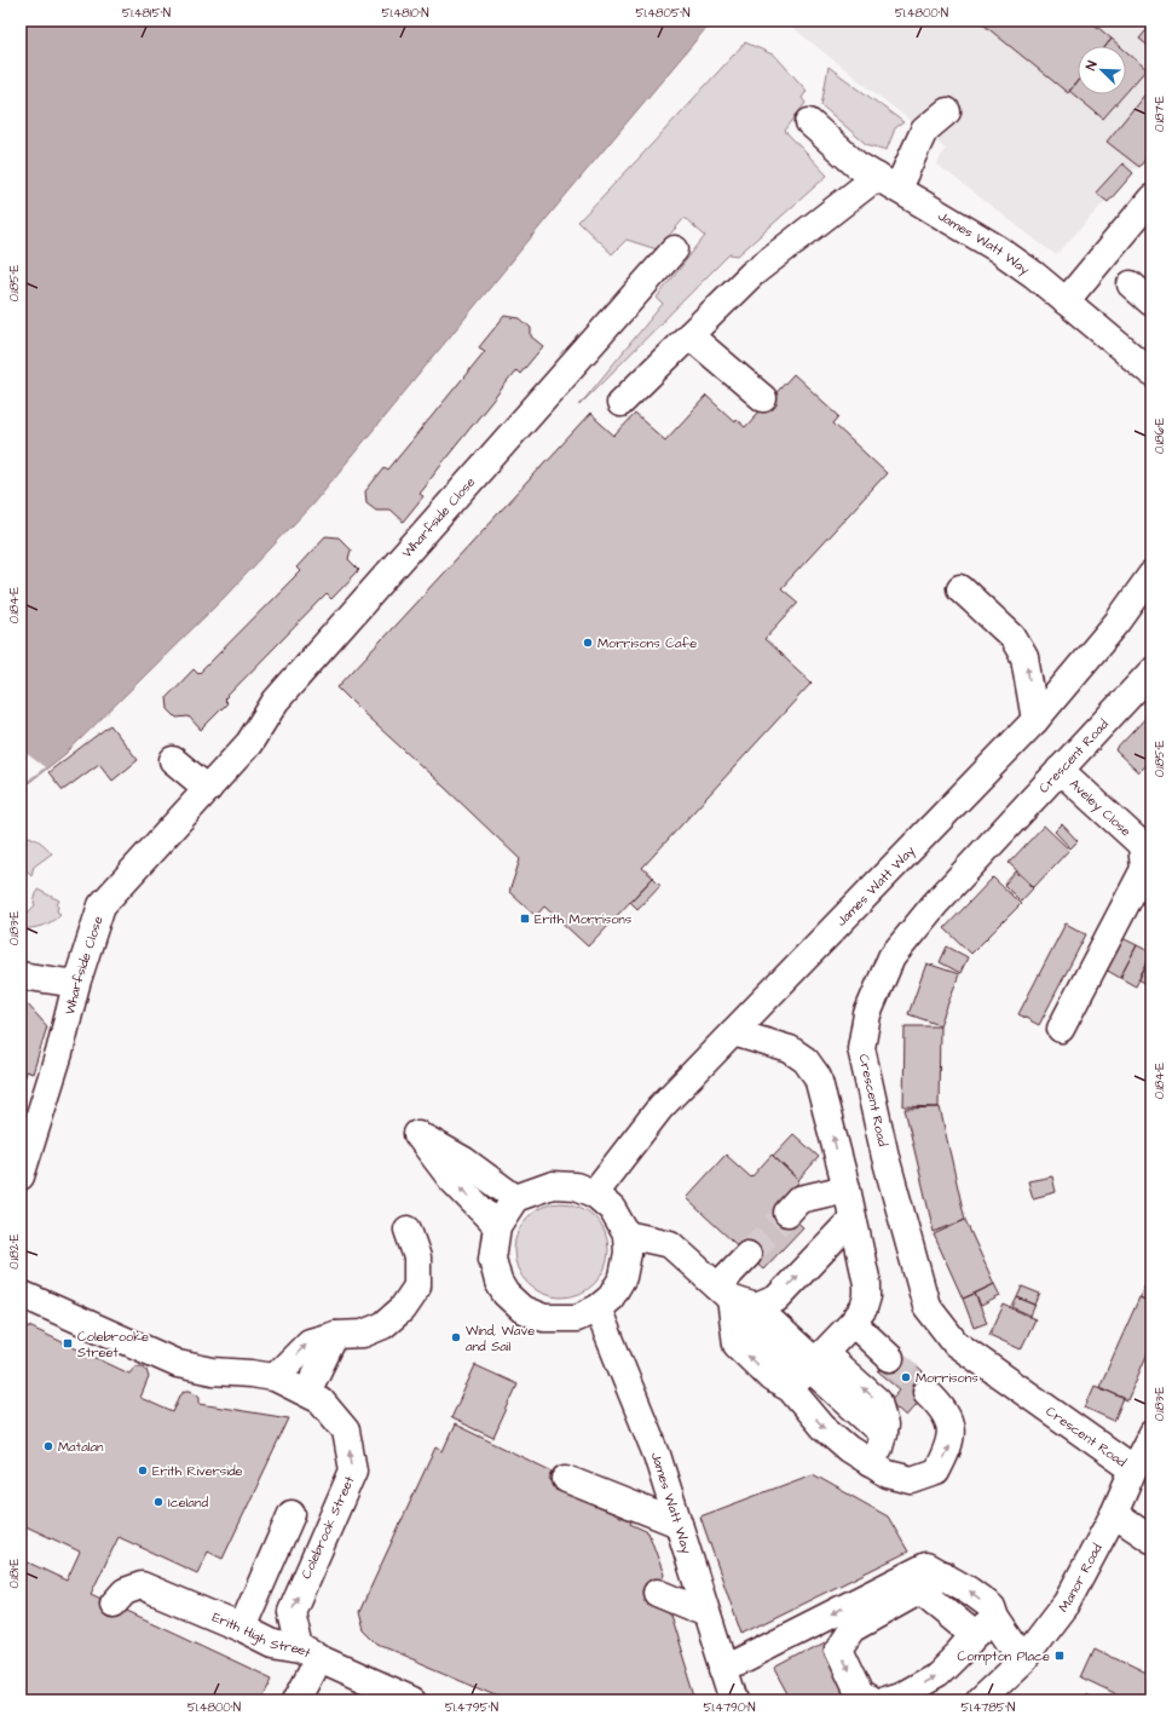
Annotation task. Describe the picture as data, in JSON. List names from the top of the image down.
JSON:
{
  "streets": {
    "street": [
      "James Watt Way",
      "Wharfside Close",
      "Crescent Road",
      "Aveley Close",
      "Colebrook Street",
      "Manor Road",
      "Erith High Street"
    ]
  },
  "crossings": [
    ["Crescent Road", "Aveley Close"],
    ["Crescent Road", "Manor Road"],
    ["Colebrook Street", "Erith High Street"]
  ],
  "places": {
    "other": [
      "Morrisons Cafe",
      "Wind, Wave and Sail",
      "Morrisons",
      "Matalan",
      "Erith Riverside",
      "Iceland"
    ],
    "transit": ["Erith Morrisons", "Colebrooke Street", "Compton Place"]
  },
  "north": "top left",
  "coordinates": [
    "51.4815°N",
    "51.4810°N",
    "51.4805°N",
    "51.4800°N",
    "0.187°E",
    "0.185°E",
    "0.186°E",
    "0.184°E",
    "0.183°E",
    "0.182°E",
    "0.181°E",
    "51.4795°N",
    "51.4790°N",
    "51.4785°N"
  ]
}
